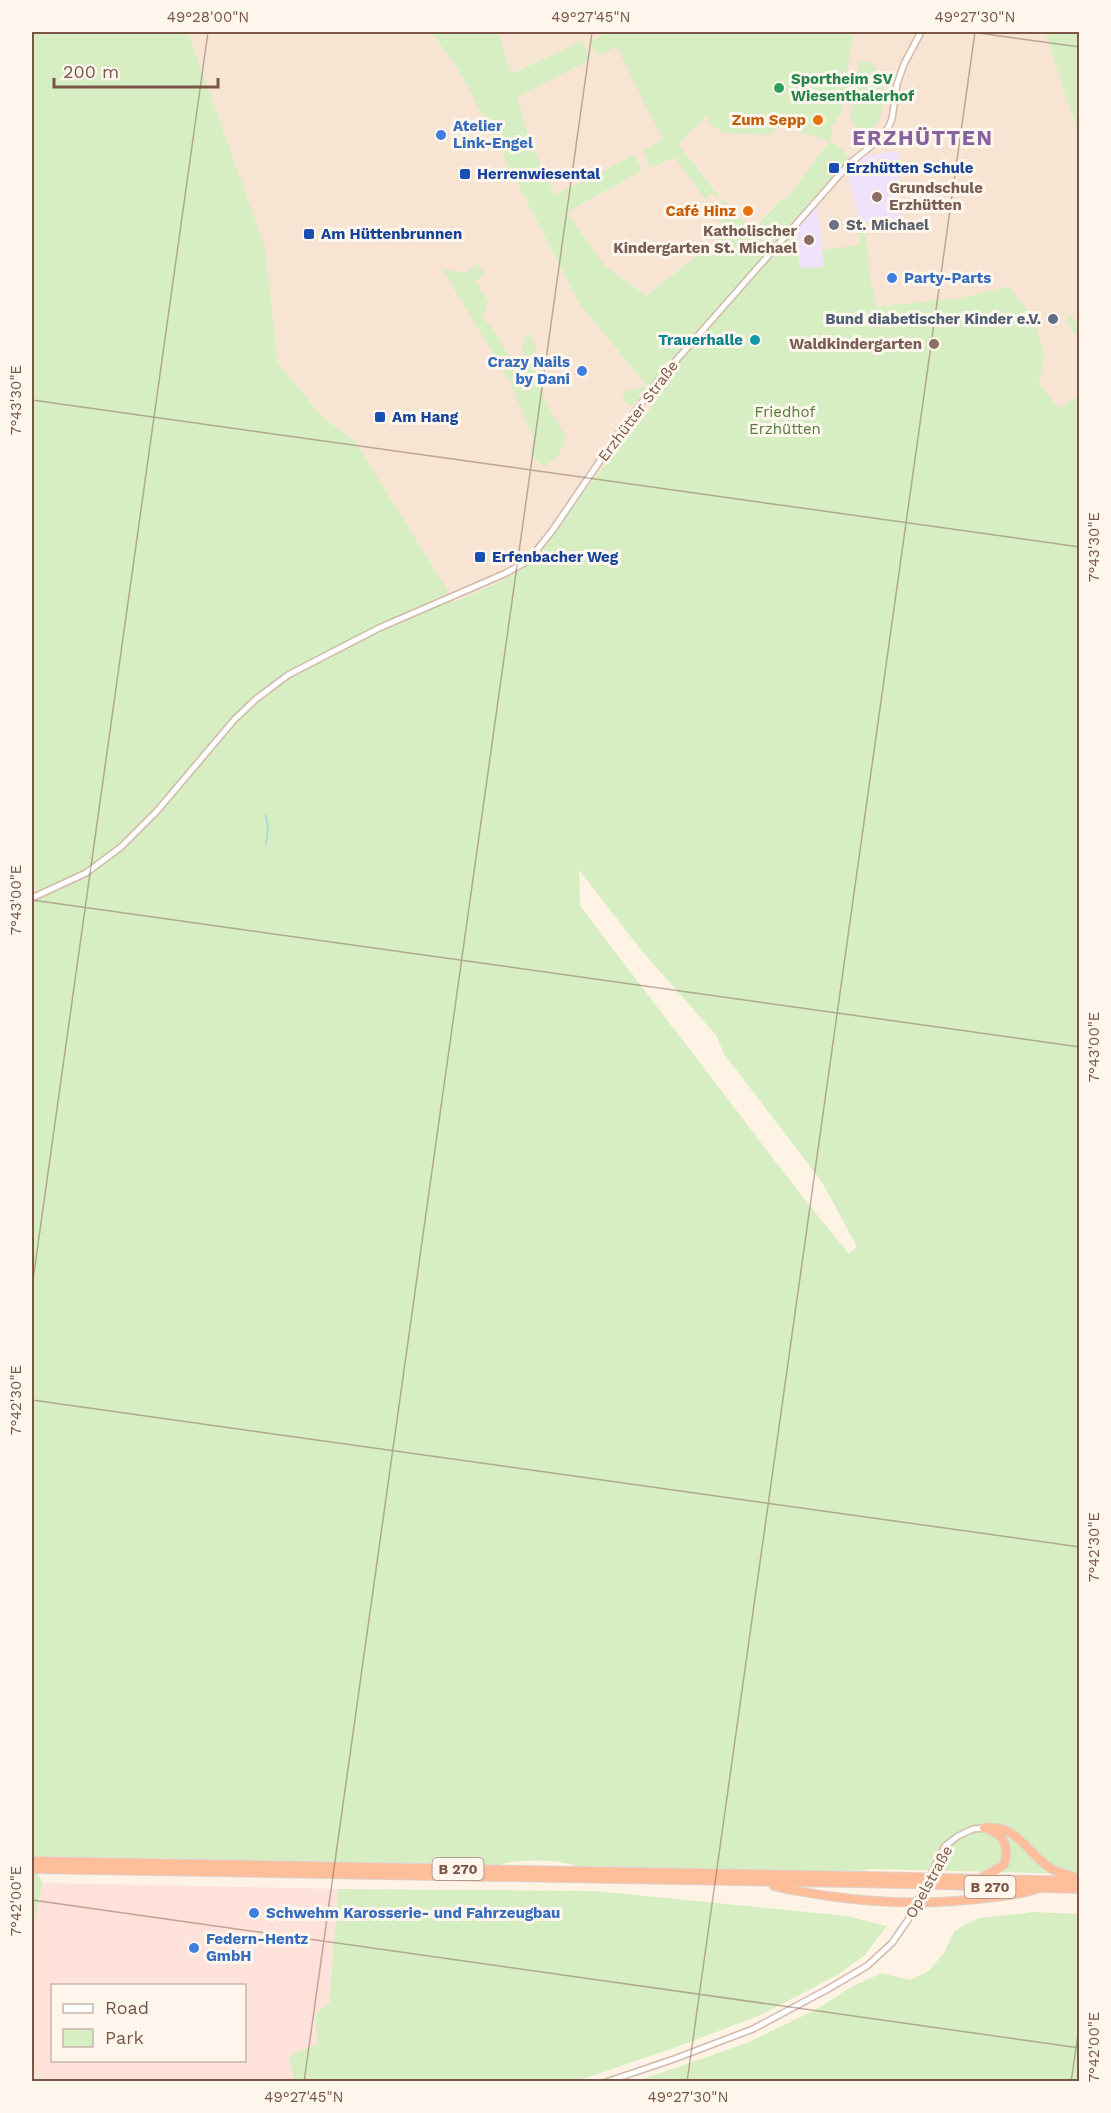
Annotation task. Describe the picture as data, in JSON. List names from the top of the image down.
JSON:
{
  "streets": {
    "highway": ["B 270"],
    "street": ["Erzhütter Straße", "Opelstraße"]
  },
  "districts": ["ERZHÜTTEN"],
  "parks": ["Friedhof Erzhütten"],
  "places": {
    "other": [
      "Sportheim SV Wiesenthalerhof",
      "Zum Sepp",
      "Atelier Link-Engel",
      "Grundschule Erzhütten",
      "Café Hinz",
      "St. Michael",
      "Katholischer Kindergarten St. Michael",
      "Party-Parts",
      "Bund diabetischer Kinder e.V.",
      "Trauerhalle",
      "Waldkindergarten",
      "Crazy Nails by Dani",
      "Schwehm Karosserie- und Fahrzeugbau",
      "Federn-Hentz GmbH"
    ],
    "transit": [
      "Erzhütten Schule",
      "Herrenwiesental",
      "Am Hüttenbrunnen",
      "Am Hang",
      "Erfenbacher Weg"
    ]
  },
  "legend": ["Road", "Park"],
  "scale_bar": "200 m",
  "coordinates": [
    "49°28'00\"N",
    "49°27'45\"N",
    "49°27'30\"N",
    "7°43'30\"E",
    "7°43'00\"E",
    "7°42'30\"E",
    "7°42'00\"E"
  ]
}
